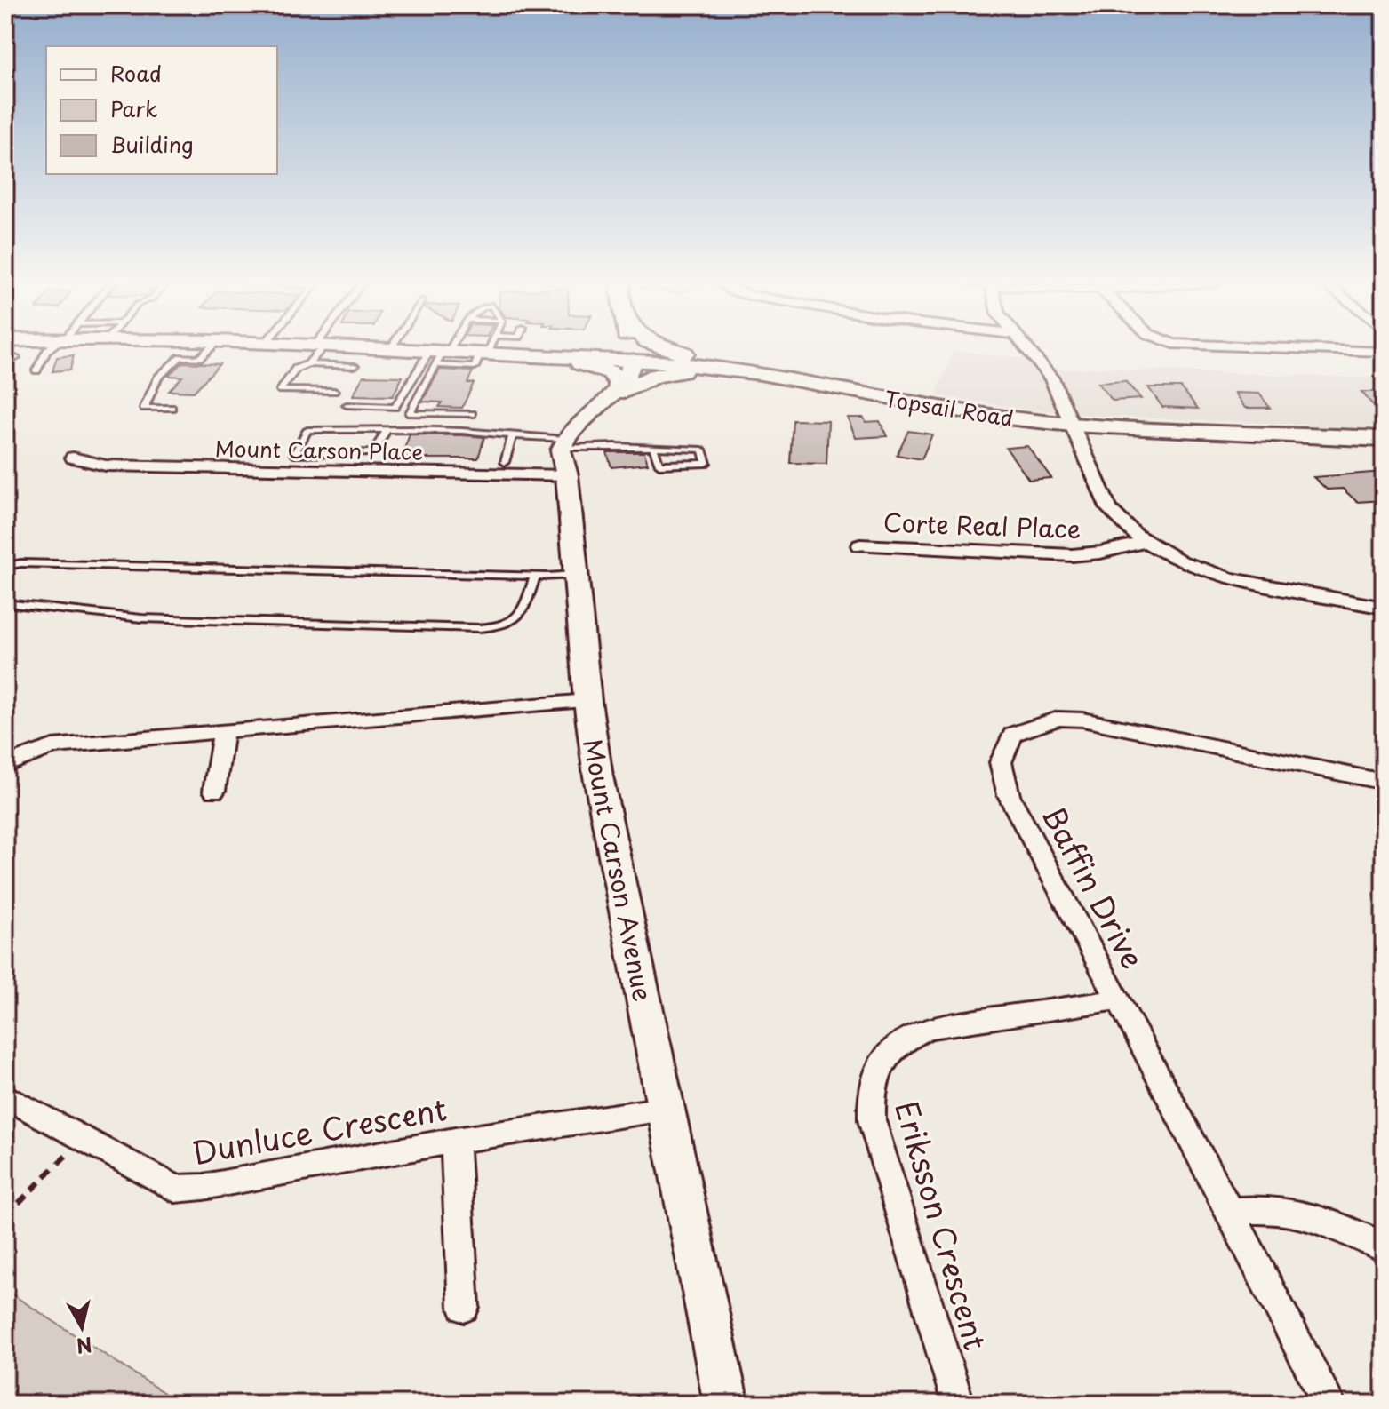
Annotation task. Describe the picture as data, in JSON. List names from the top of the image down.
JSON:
{
  "streets": {
    "main road": ["Topsail Road", "Mount Carson Avenue"],
    "street": [
      "Mount Carson Place",
      "Corte Real Place",
      "Baffin Drive",
      "Dunluce Crescent",
      "Eriksson Crescent"
    ]
  },
  "crossings": [
    ["Mount Carson Place", "Mount Carson Avenue"],
    ["Mount Carson Avenue", "Dunluce Crescent"],
    ["Baffin Drive", "Eriksson Crescent"]
  ],
  "legend": ["Road", "Park", "Building"],
  "north": "bottom"
}
